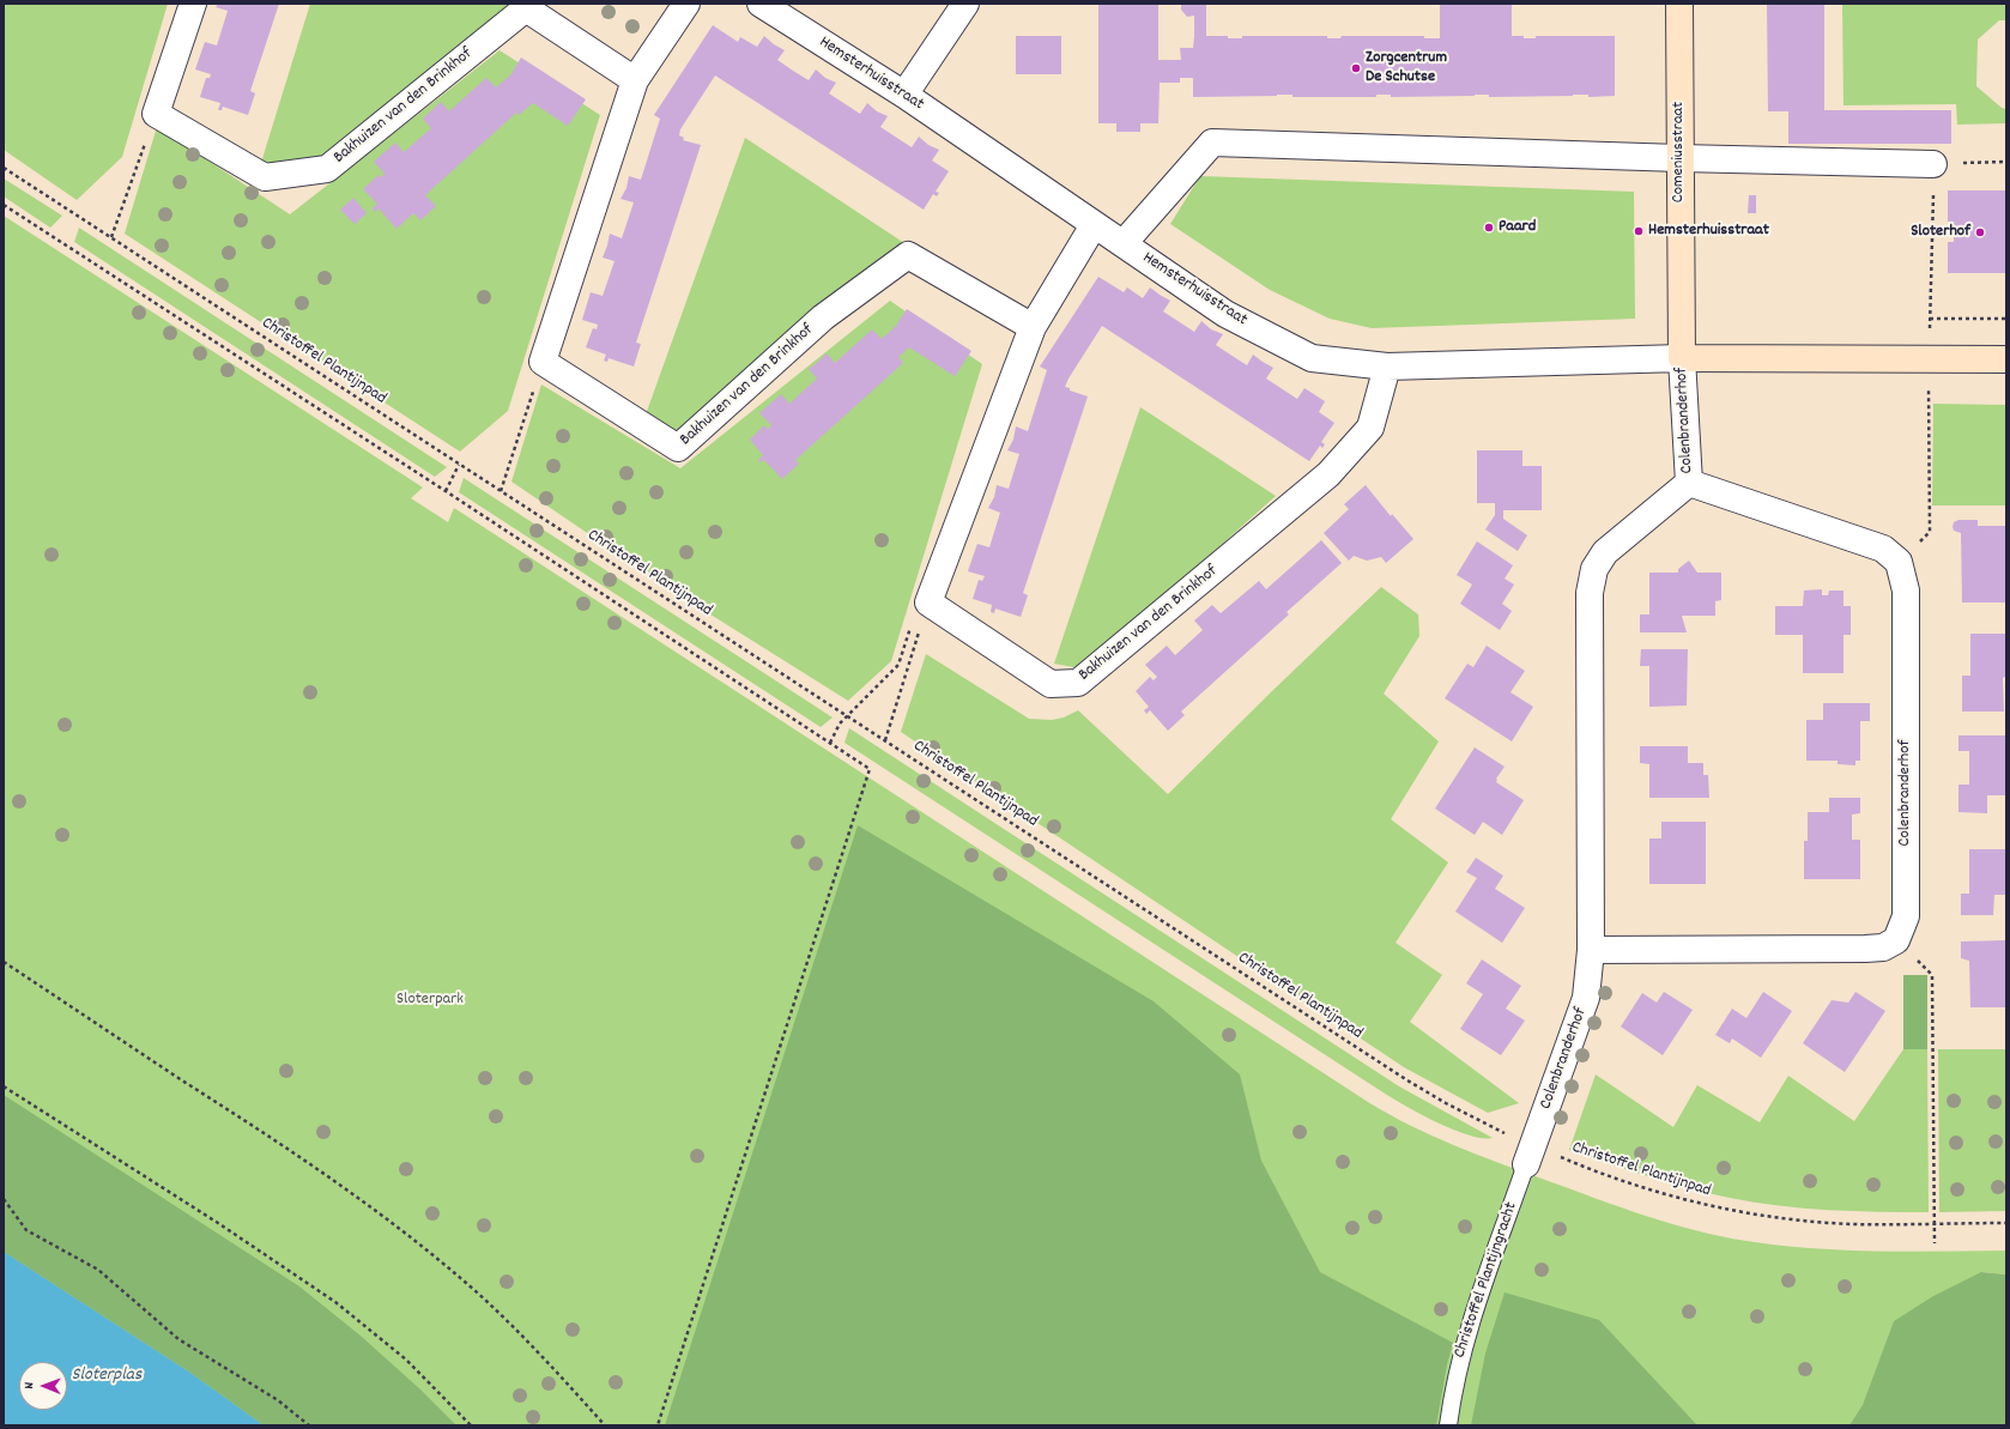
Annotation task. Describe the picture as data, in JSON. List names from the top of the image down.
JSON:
{
  "streets": {
    "street": [
      "Hemsterhuisstraat",
      "Bakhuizen van den Brinkhof",
      "Comeniusstraat",
      "Colenbranderhof"
    ],
    "lane": ["Christoffel Plantijngracht"],
    "path": ["Christoffel Plantijnpad"]
  },
  "crossings": [
    ["Hemsterhuisstraat", "Bakhuizen van den Brinkhof"],
    ["Hemsterhuisstraat", "Comeniusstraat"],
    ["Hemsterhuisstraat", "Colenbranderhof"],
    ["Comeniusstraat", "Colenbranderhof"],
    ["Christoffel Plantijnpad", "Colenbranderhof"],
    ["Christoffel Plantijnpad", "Christoffel Plantijngracht"],
    ["Colenbranderhof", "Christoffel Plantijngracht"]
  ],
  "water": ["Sloterplas"],
  "parks": ["Sloterpark"],
  "places": [
    "Zorgcentrum De Schutse",
    "Paard",
    "Hemsterhuisstraat",
    "Sloterhof"
  ],
  "north": "left"
}
